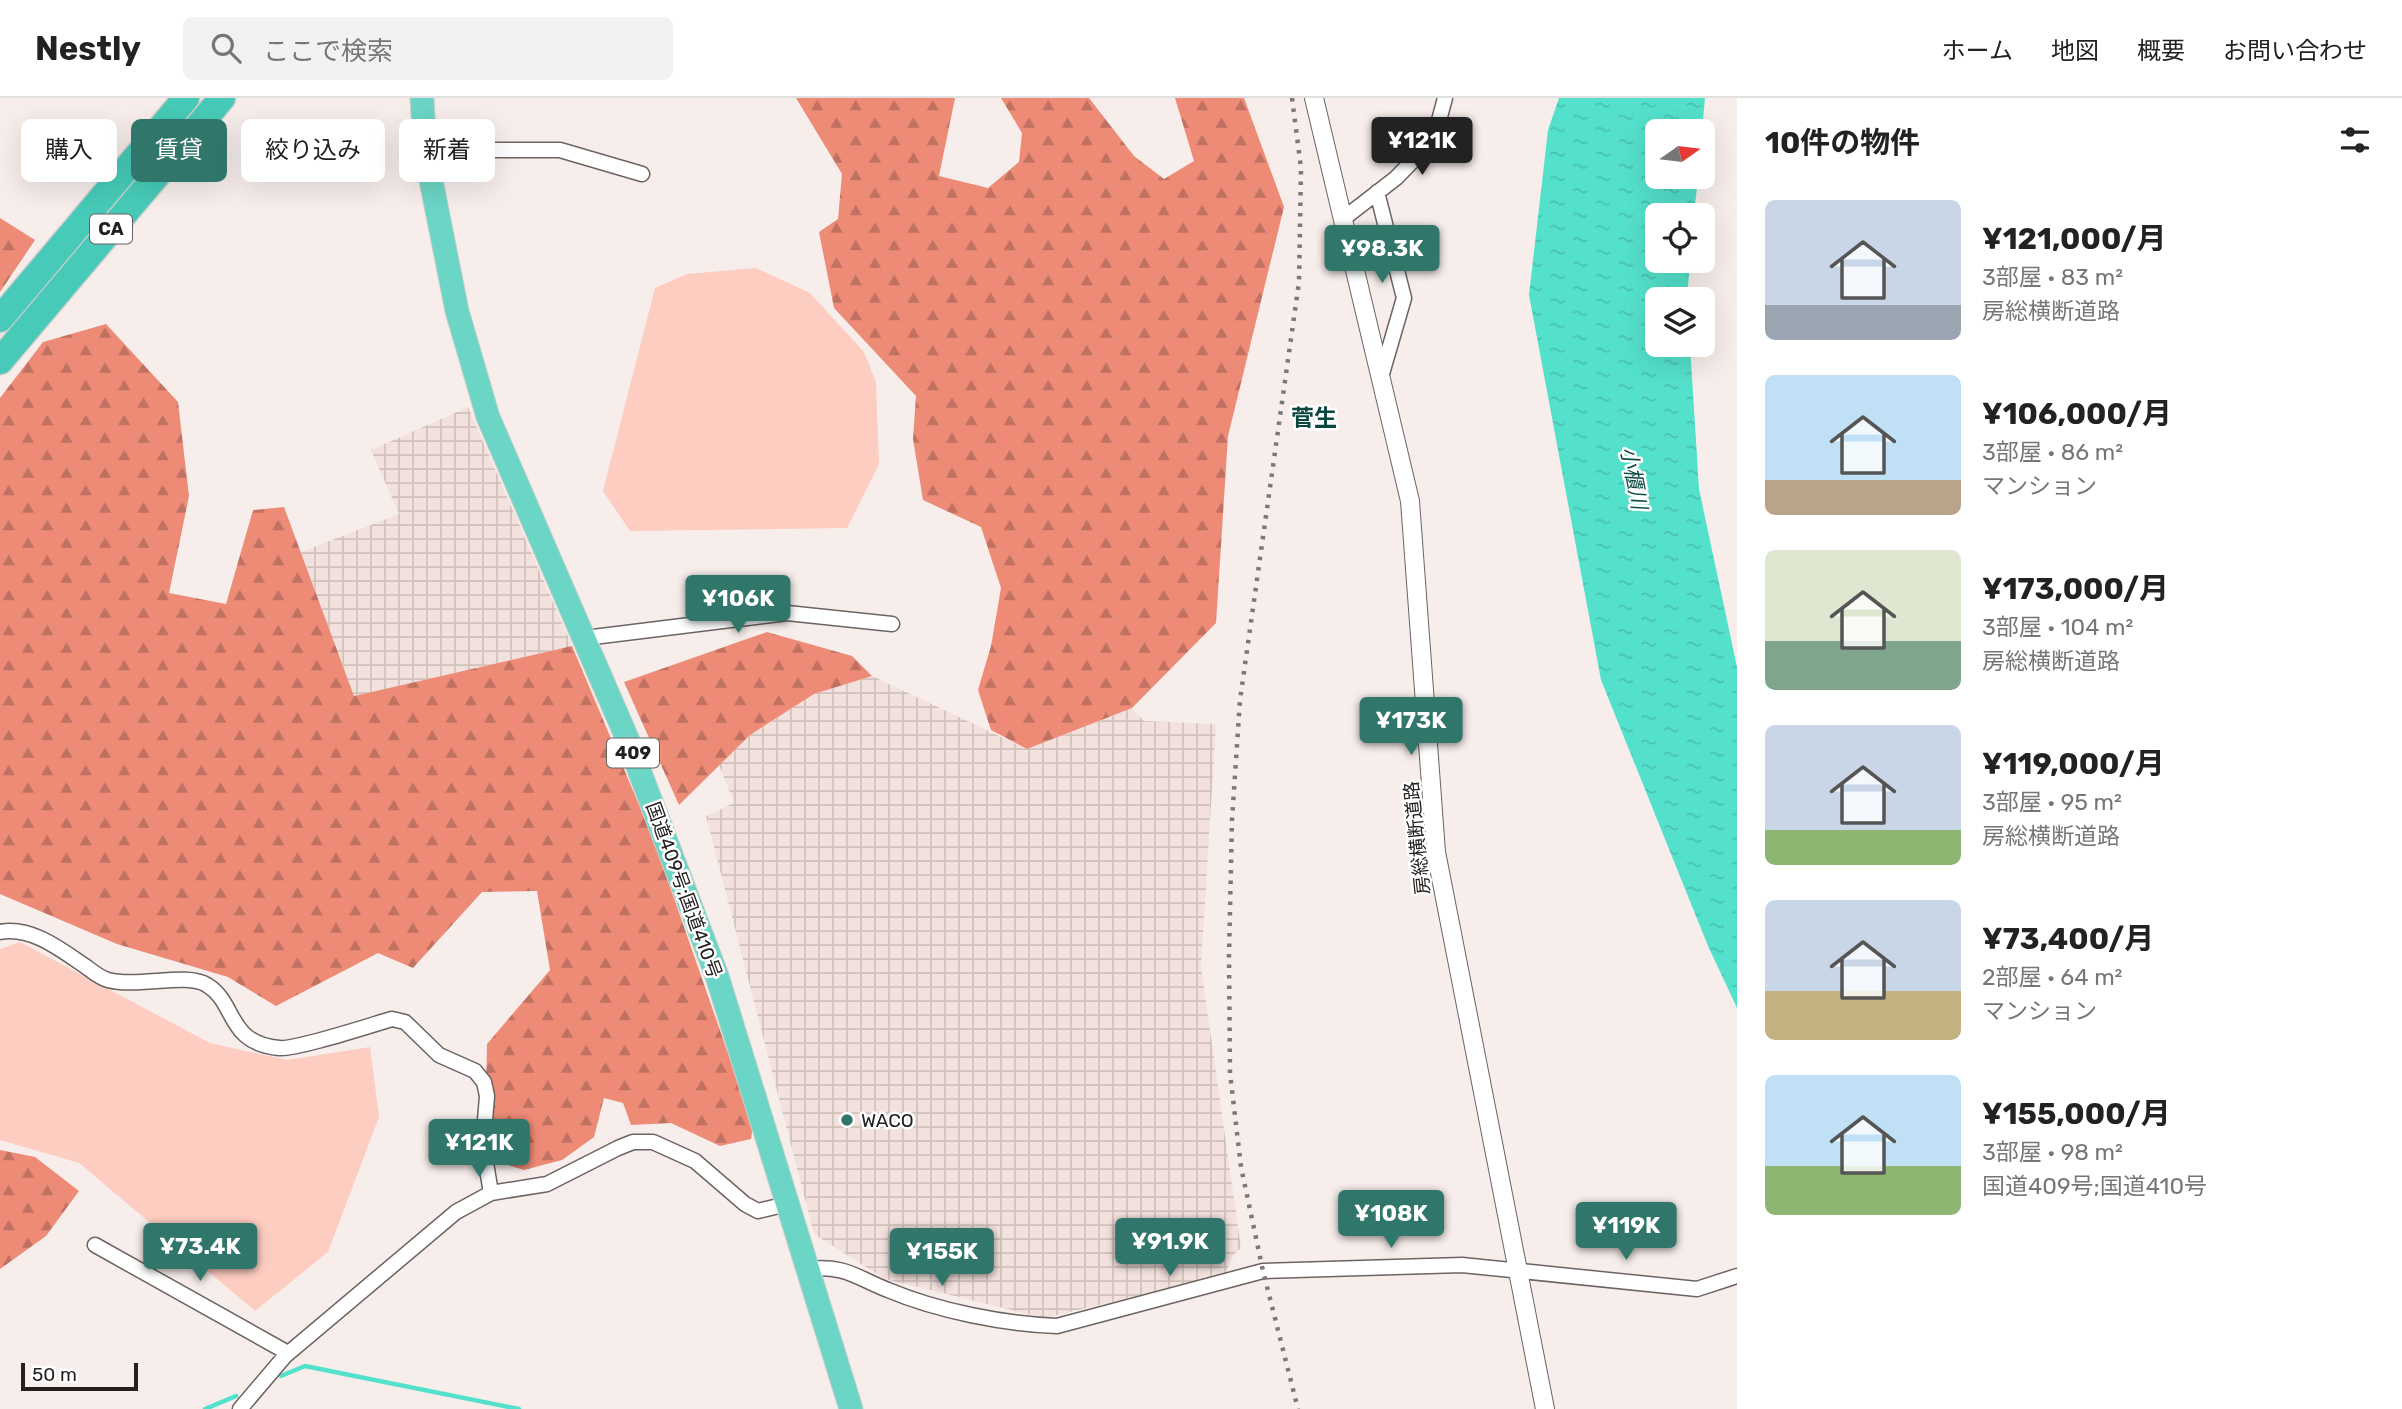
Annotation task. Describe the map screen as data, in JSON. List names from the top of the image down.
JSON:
{
  "streets": {
    "highway": ["CA", "409", "国道409号;国道410号"],
    "street": ["房総横断道路"]
  },
  "districts": ["菅生"],
  "water": ["小櫃川"],
  "places": ["WACO"],
  "scale_bar": "50 m",
  "north": "right",
  "page": {
    "header": "Nestly",
    "search": "ここで検索",
    "nav": [
      "ホーム",
      "地図",
      "概要",
      "お問い合わせ"
    ],
    "heading": "10件の物件",
    "price": [
      "¥121K",
      "¥98.3K",
      "¥106K",
      "¥173K",
      "¥121K",
      "¥108K",
      "¥119K",
      "¥91.9K",
      "¥73.4K",
      "¥155K"
    ],
    "chip": [
      "購入",
      "賃貸",
      "絞り込み",
      "新着"
    ],
    "list": [
      {
        "name": "¥121,000/月",
        "note": "3部屋 · 83 m² · 房総横断道路"
      },
      {
        "name": "¥106,000/月",
        "note": "3部屋 · 86 m² · マンション"
      },
      {
        "name": "¥173,000/月",
        "note": "3部屋 · 104 m² · 房総横断道路"
      },
      {
        "name": "¥119,000/月",
        "note": "3部屋 · 95 m² · 房総横断道路"
      },
      {
        "name": "¥73,400/月",
        "note": "2部屋 · 64 m² · マンション"
      },
      {
        "name": "¥155,000/月",
        "note": "3部屋 · 98 m² · 国道409号;国道410号"
      }
    ],
    "scale": "50 m"
  }
}
